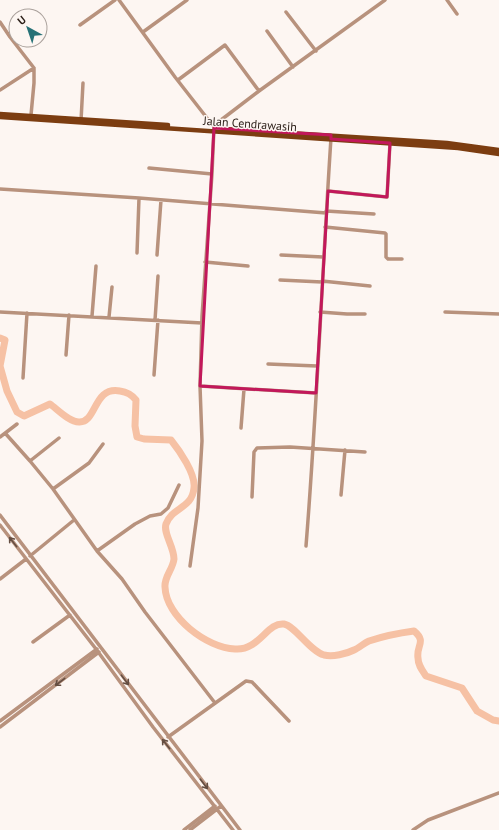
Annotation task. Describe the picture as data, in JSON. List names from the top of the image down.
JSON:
{
  "streets": {
    "main road": ["Jalan Cendrawasih"]
  },
  "north": "top left"
}
